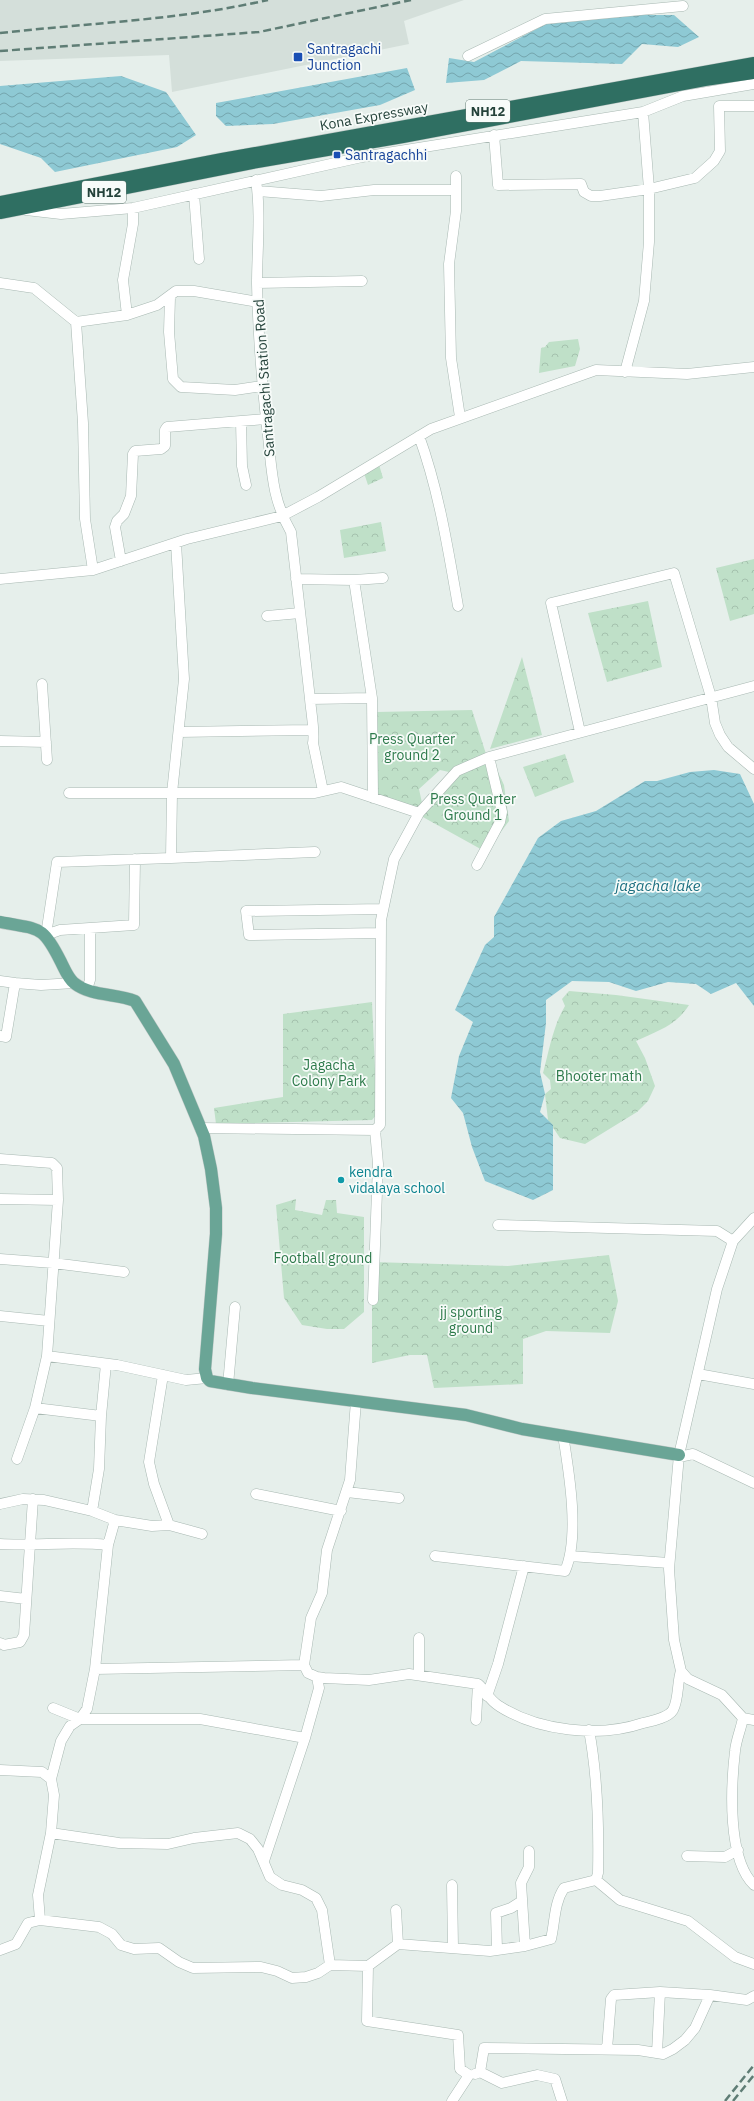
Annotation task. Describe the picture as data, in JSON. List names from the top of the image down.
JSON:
{
  "streets": {
    "highway": ["NH12", "Kona Expressway"],
    "street": ["Santragachi Station Road"]
  },
  "water": ["jagacha lake"],
  "parks": [
    "Press Quarter ground 2",
    "Press Quarter Ground 1",
    "Jagacha Colony Park",
    "Bhooter math",
    "Football ground",
    "jj sporting ground"
  ],
  "places": {
    "transit": ["Santragachi Junction", "Santragachhi"],
    "other": ["kendra vidalaya school"]
  }
}
